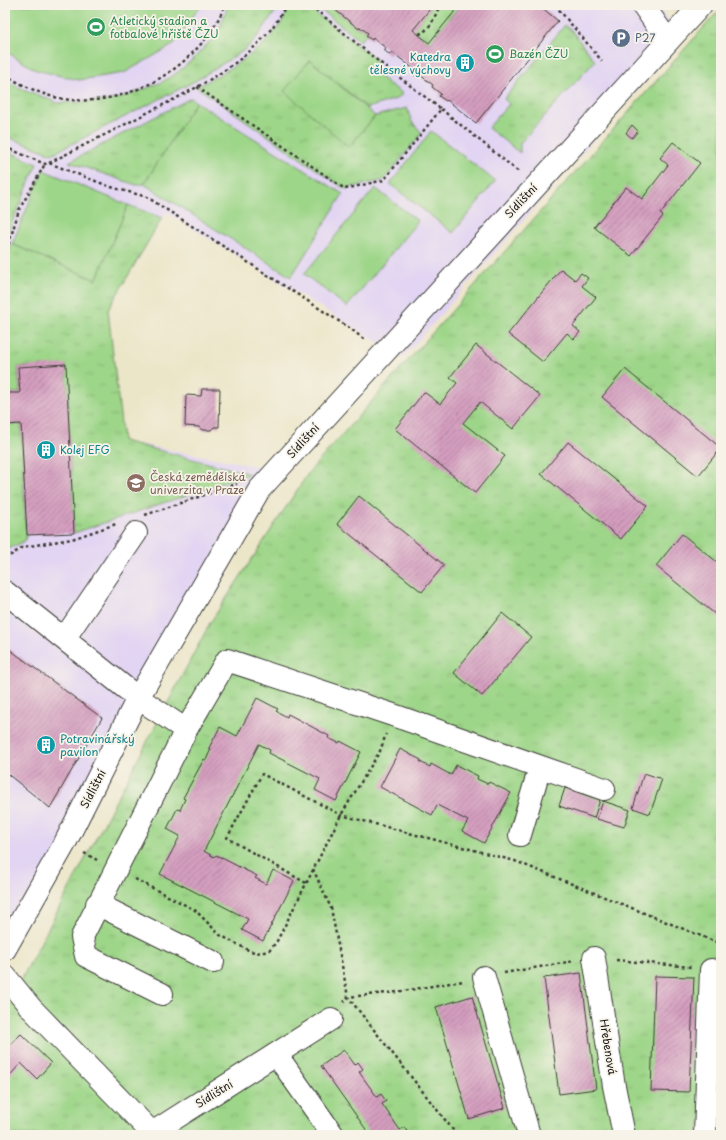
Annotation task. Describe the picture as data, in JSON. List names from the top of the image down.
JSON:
{
  "streets": {
    "street": ["Sídlištní", "Hřebenová"]
  },
  "places": {
    "sports": ["Atletický stadion a fotbalové hřiště ČZU", "Bazén ČZU"],
    "parking": ["P27"],
    "building": ["Katedra tělesné výchovy", "Kolej EFG", "Potravinářský pavilon"],
    "school or university": ["Česká zemědělská univerzita v Praze"]
  }
}
